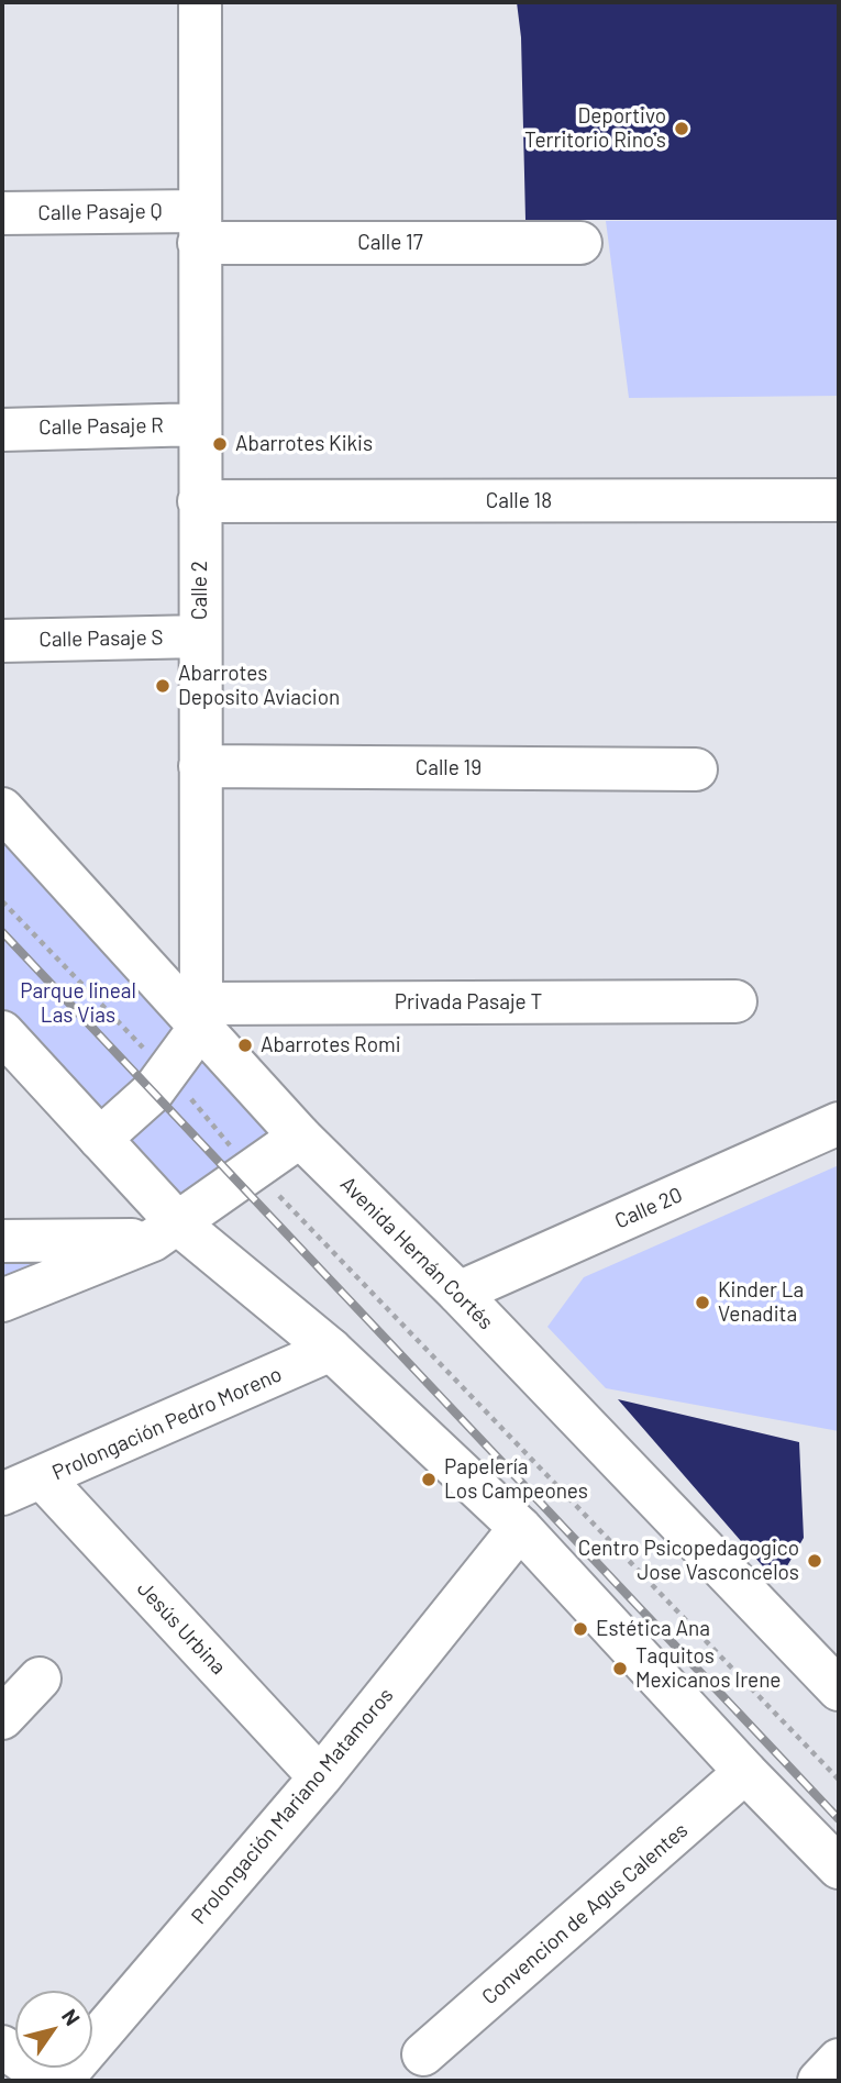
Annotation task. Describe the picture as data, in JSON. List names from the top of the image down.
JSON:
{
  "streets": {
    "street": [
      "Calle Pasaje Q",
      "Calle 17",
      "Calle Pasaje R",
      "Calle 18",
      "Calle 2",
      "Calle Pasaje S",
      "Calle 19",
      "Privada Pasaje T",
      "Calle 20",
      "Avenida Hernán Cortés",
      "Prolongación Pedro Moreno",
      "Jesús Urbina",
      "Prolongación Mariano Matamoros",
      "Convencion de Agus Calentes"
    ]
  },
  "crossings": [
    ["Calle Pasaje Q", "Calle 17"],
    ["Calle Pasaje Q", "Calle 2"],
    ["Calle 17", "Calle 2"],
    ["Calle Pasaje R", "Calle 2"],
    ["Calle 18", "Calle 2"],
    ["Calle 2", "Calle Pasaje S"],
    ["Calle 2", "Calle 19"],
    ["Calle 2", "Privada Pasaje T"],
    ["Calle 2", "Avenida Hernán Cortés"],
    ["Privada Pasaje T", "Avenida Hernán Cortés"],
    ["Calle 20", "Avenida Hernán Cortés"],
    ["Prolongación Pedro Moreno", "Jesús Urbina"],
    ["Jesús Urbina", "Prolongación Mariano Matamoros"]
  ],
  "parks": ["Parque lineal Las Vias"],
  "places": [
    "Deportivo Territorio Rino's",
    "Abarrotes Kikis",
    "Abarrotes Deposito Aviacion",
    "Abarrotes Romi",
    "Kinder La Venadita",
    "Papelería Los Campeones",
    "Centro Psicopedagogico Jose Vasconcelos",
    "Estética Ana",
    "Taquitos Mexicanos Irene"
  ],
  "north": "top right"
}
